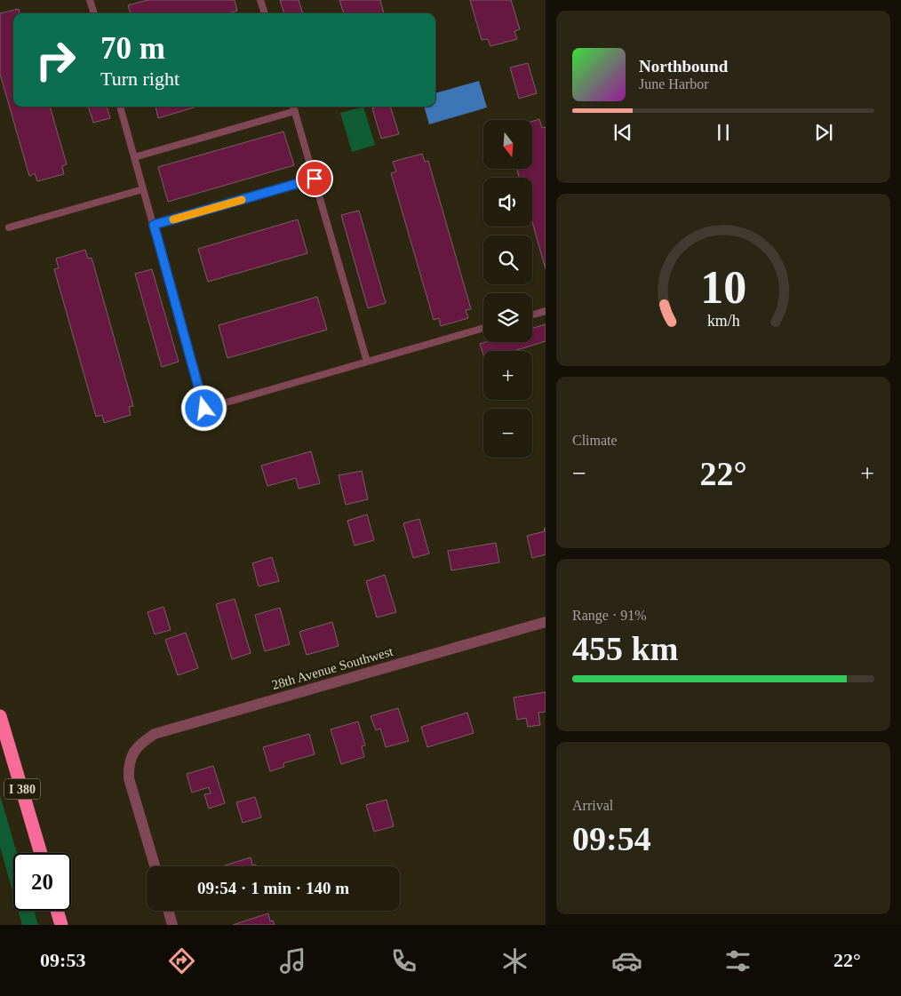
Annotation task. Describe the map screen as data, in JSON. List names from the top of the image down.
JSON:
{
  "streets": {
    "highway": ["I 380"],
    "street": ["28th Avenue Southwest"]
  },
  "north": "bottom",
  "page": {
    "turn": ["70 m", "Turn right"],
    "song": ["Northbound", "June Harbor"],
    "map_buttons": ["+", "−"],
    "tile": [
      "Climate",
      ["Range · 91%", "455 km"],
      ["Arrival", "09:54"]
    ],
    "heat": ["−", "22°", "+"],
    "limit": "20",
    "trip": "09:54 · 1 min · 140 m",
    "tabs": ["09:53", "22°"],
    "gauge": ["10", "km/h"]
  }
}
